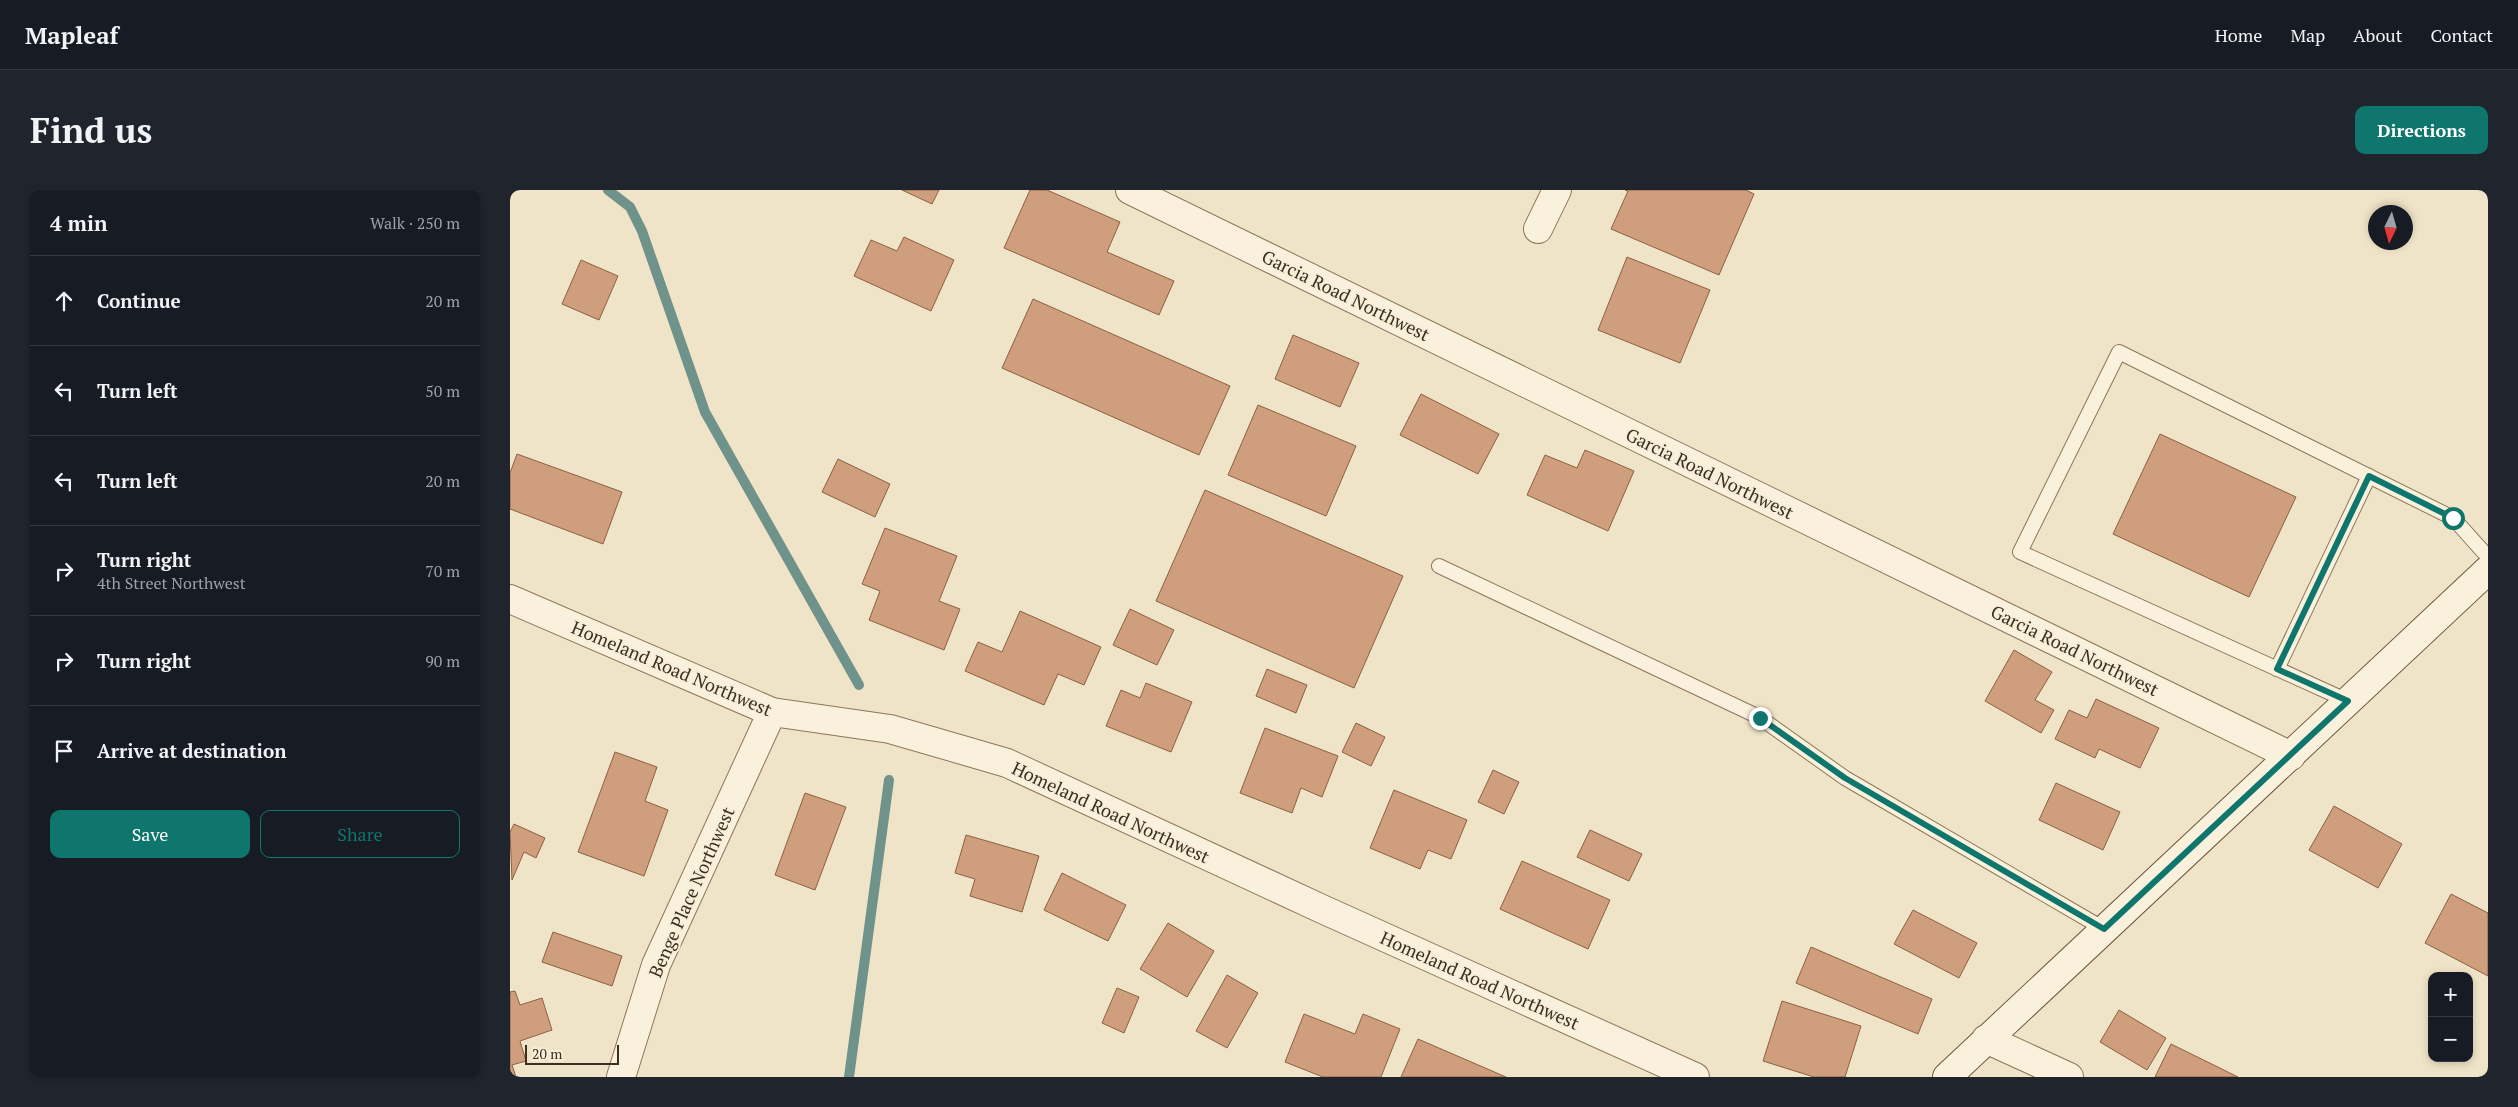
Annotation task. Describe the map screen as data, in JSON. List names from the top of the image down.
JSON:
{
  "streets": {
    "street": ["Garcia Road Northwest", "Homeland Road Northwest", "Benge Place Northwest"]
  },
  "crossings": [
    ["Homeland Road Northwest", "Benge Place Northwest"]
  ],
  "scale_bar": "20 m",
  "north": "bottom",
  "page": {
    "header": "Mapleaf",
    "nav": [
      "Home",
      "Map",
      "About",
      "Contact"
    ],
    "buttons": [
      "Directions",
      ["Save", "Share"]
    ],
    "title": "Find us",
    "heading": ["4 min", "Walk · 250 m"],
    "list": [
      ["Continue", "20 m"],
      ["Turn left", "50 m"],
      ["Turn left", "20 m"],
      ["Turn right", "4th Street Northwest", "70 m"],
      ["Turn right", "90 m"],
      "Arrive at destination"
    ],
    "map_buttons": ["+", "−"],
    "scale": "20 m"
  }
}
